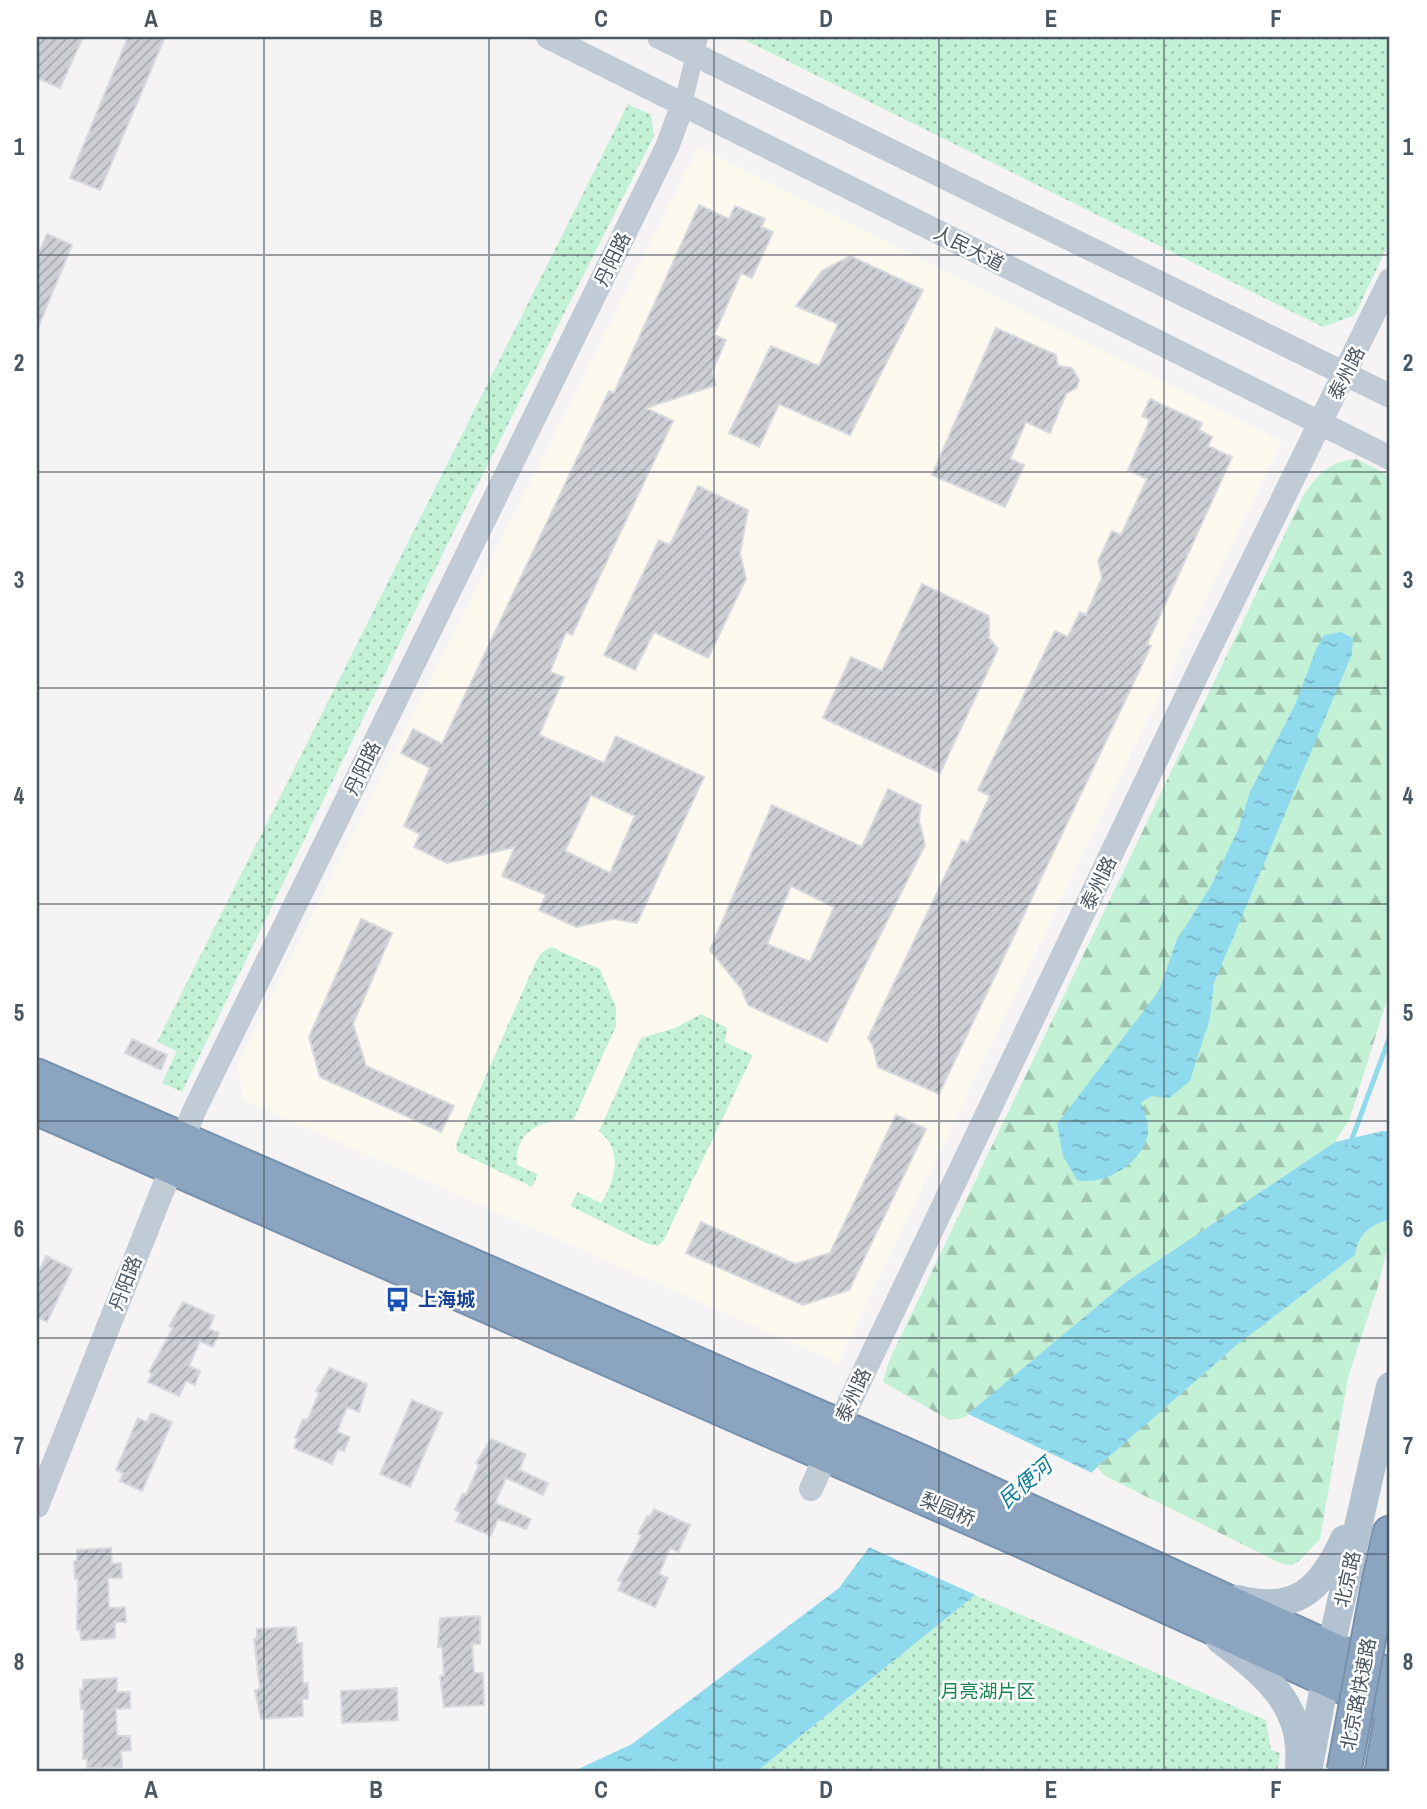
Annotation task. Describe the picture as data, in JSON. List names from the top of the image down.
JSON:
{
  "streets": {
    "highway": ["梨园桥", "北京路快速路"],
    "main road": ["北京路"],
    "street": ["人民大道", "丹阳路", "泰州路"]
  },
  "crossings": [
    ["人民大道", "丹阳路"],
    ["人民大道", "泰州路"],
    ["泰州路", "梨园桥"]
  ],
  "water": ["民便河"],
  "parks": ["月亮湖片区"],
  "places": {
    "bus stop": ["上海城"]
  },
  "grid": {
    "columns": [
      "A",
      "B",
      "C",
      "D",
      "E",
      "F"
    ],
    "rows": [
      "1",
      "2",
      "3",
      "4",
      "5",
      "6",
      "7",
      "8"
    ]
  }
}
